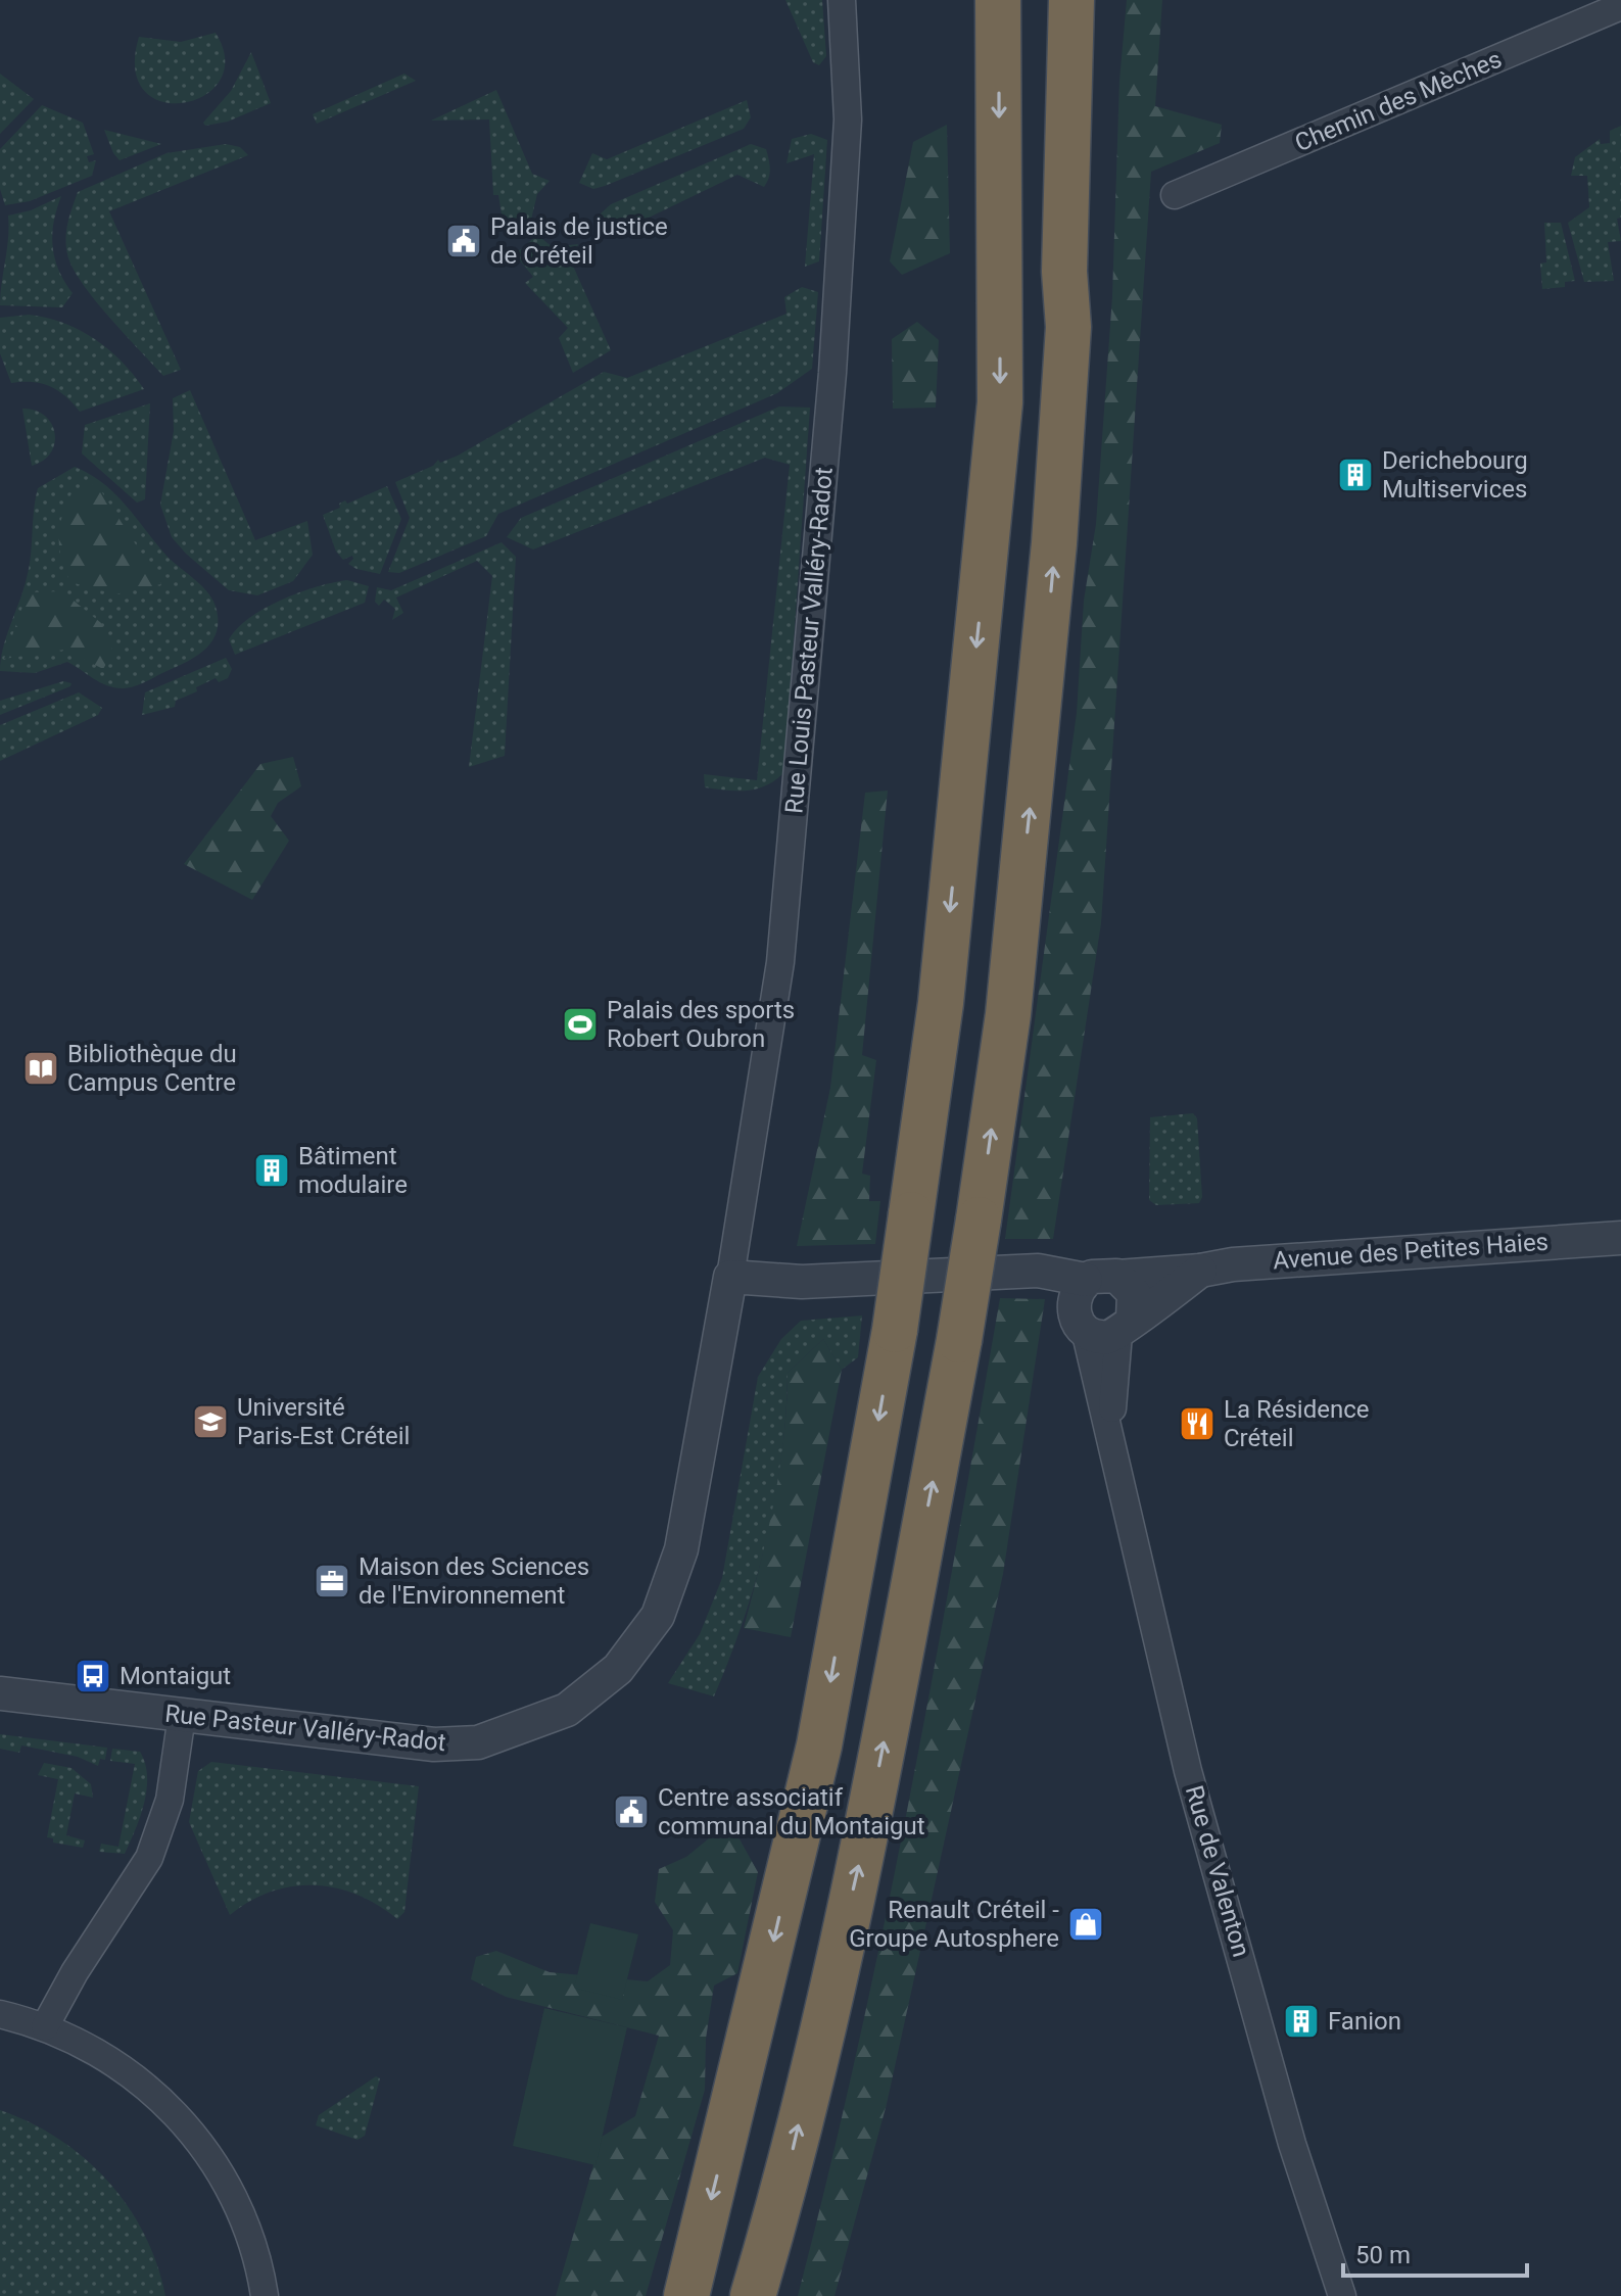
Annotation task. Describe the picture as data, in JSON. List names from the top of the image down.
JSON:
{
  "streets": {
    "street": [
      "Chemin des Mèches",
      "Rue Louis Pasteur Valléry-Radot",
      "Avenue des Petites Haies",
      "Rue Pasteur Valléry-Radot",
      "Rue de Valenton"
    ]
  },
  "crossings": [
    ["Rue Louis Pasteur Valléry-Radot", "Avenue des Petites Haies"],
    ["Rue Louis Pasteur Valléry-Radot", "Rue Pasteur Valléry-Radot"],
    ["Avenue des Petites Haies", "Rue Pasteur Valléry-Radot"],
    ["Avenue des Petites Haies", "Rue de Valenton"]
  ],
  "places": {
    "public building": ["Palais de justice de Créteil", "Centre associatif communal du Montaigut"],
    "building": ["Derichebourg Multiservices", "Bâtiment modulaire", "Fanion"],
    "sports": ["Palais des sports Robert Oubron"],
    "library": ["Bibliothèque du Campus Centre"],
    "school or university": ["Université Paris-Est Créteil"],
    "restaurant": ["La Résidence Créteil"],
    "office": ["Maison des Sciences de l'Environnement"],
    "bus stop": ["Montaigut"],
    "shop": ["Renault Créteil - Groupe Autosphere"]
  },
  "scale_bar": "50 m"
}
